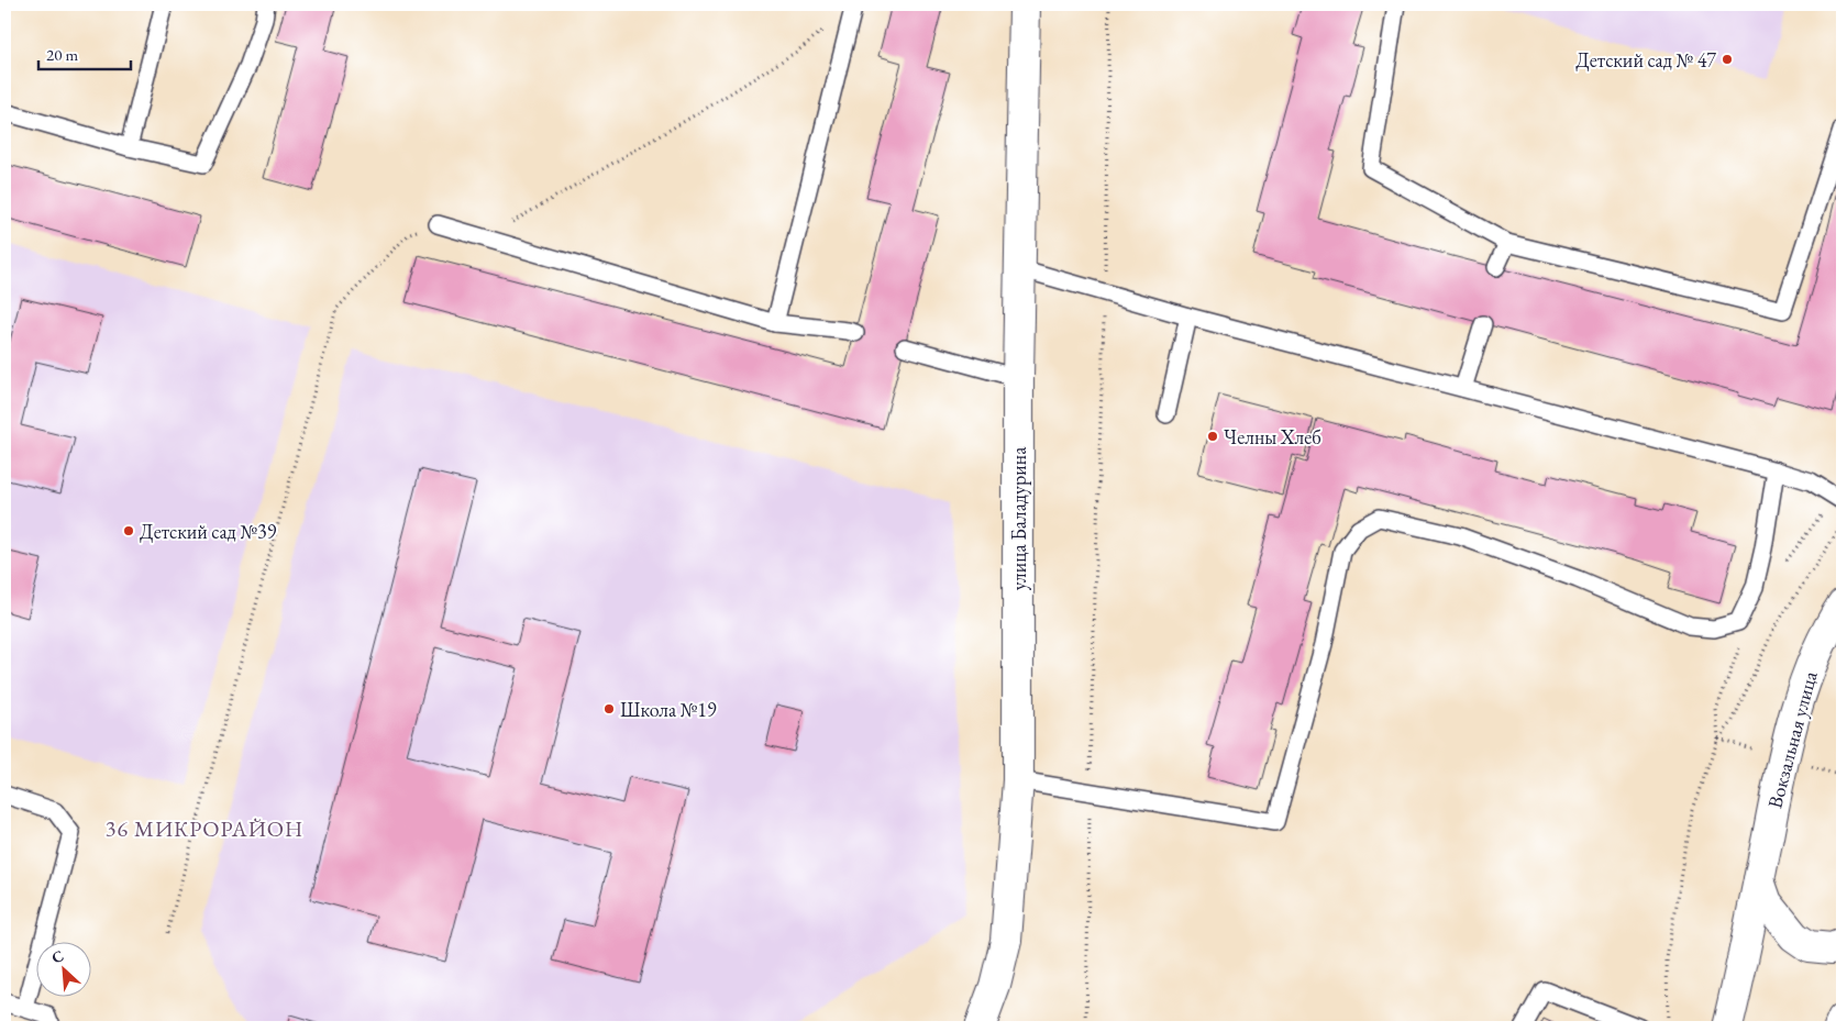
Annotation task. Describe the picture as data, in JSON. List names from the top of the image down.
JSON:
{
  "streets": {
    "street": ["улица Баладурина", "Вокзальная улица"]
  },
  "districts": ["36 МИКРОРАЙОН"],
  "places": [
    "Детский сад № 47",
    "Челны Хлеб",
    "Детский сад №39",
    "Школа №19"
  ],
  "scale_bar": "20 m",
  "north": "top left"
}
